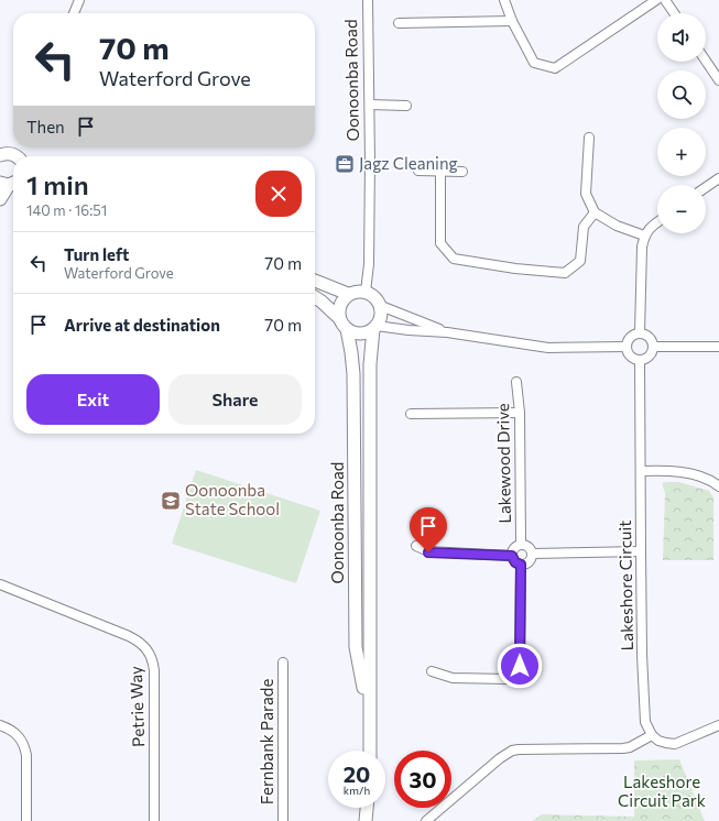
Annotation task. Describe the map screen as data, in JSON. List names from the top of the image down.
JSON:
{
  "streets": {
    "street": [
      "Oonoonba Road",
      "Lakewood Drive",
      "Lakeshore Circuit",
      "Petrie Way",
      "Fernbank Parade"
    ]
  },
  "parks": ["Lakeshore Circuit Park"],
  "places": {
    "office": ["Jagz Cleaning"],
    "school or university": ["Oonoonba State School"]
  },
  "page": {
    "map_buttons": ["+", "−"],
    "turn": ["70 m", "Waterford Grove"],
    "then": "Then",
    "heading": ["1 min", "140 m · 16:51"],
    "list": [
      {
        "name": "Turn left",
        "note": "Waterford Grove",
        "value": "70 m"
      },
      {
        "name": "Arrive at destination",
        "value": "70 m"
      }
    ],
    "buttons": ["Exit", "Share"],
    "speed": "20 km/h",
    "limit": "30"
  }
}
